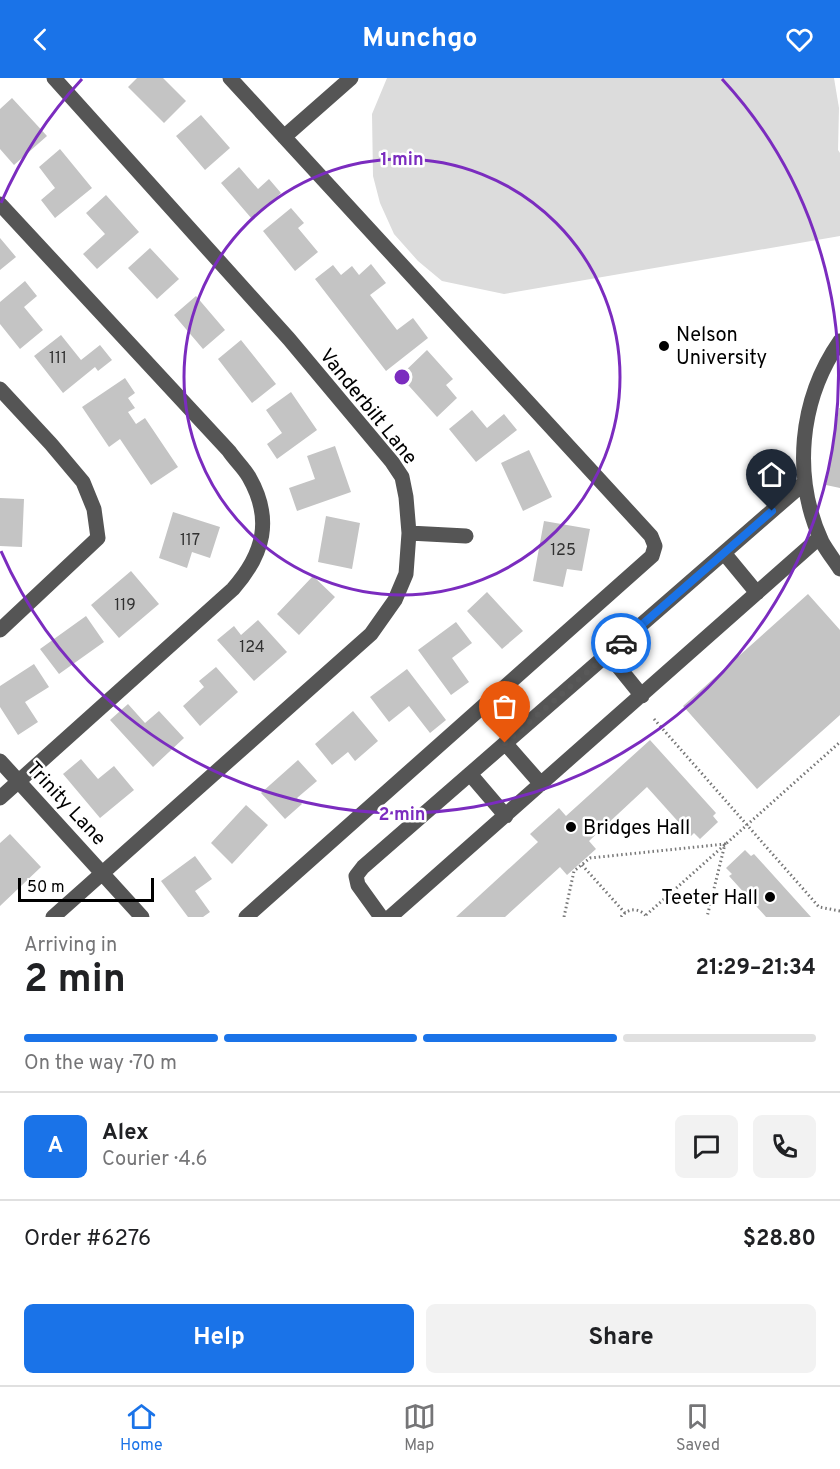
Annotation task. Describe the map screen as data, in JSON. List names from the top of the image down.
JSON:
{
  "streets": {
    "street": ["Vanderbilt Lane", "Trinity Lane"]
  },
  "crossings": [
    ["Vanderbilt Lane", "Trinity Lane"]
  ],
  "places": ["Nelson University", "Bridges Hall", "Teeter Hall"],
  "house_numbers": [
    "111",
    "117",
    "125",
    "119",
    "124"
  ],
  "scale_bar": "50 m",
  "page": {
    "header": "Munchgo",
    "scale": "50 m",
    "heading": ["2 min", "Arriving in", "21:29–21:34"],
    "panel": [
      "Alex",
      "Courier · 4.6",
      "Order #6276",
      "$28.80"
    ],
    "bar": "On the way · 70 m",
    "round": "A",
    "buttons": ["Help", "Share"],
    "tabs": ["Home", "Map", "Saved"]
  },
  "rings": ["1 min", "2 min"]
}
